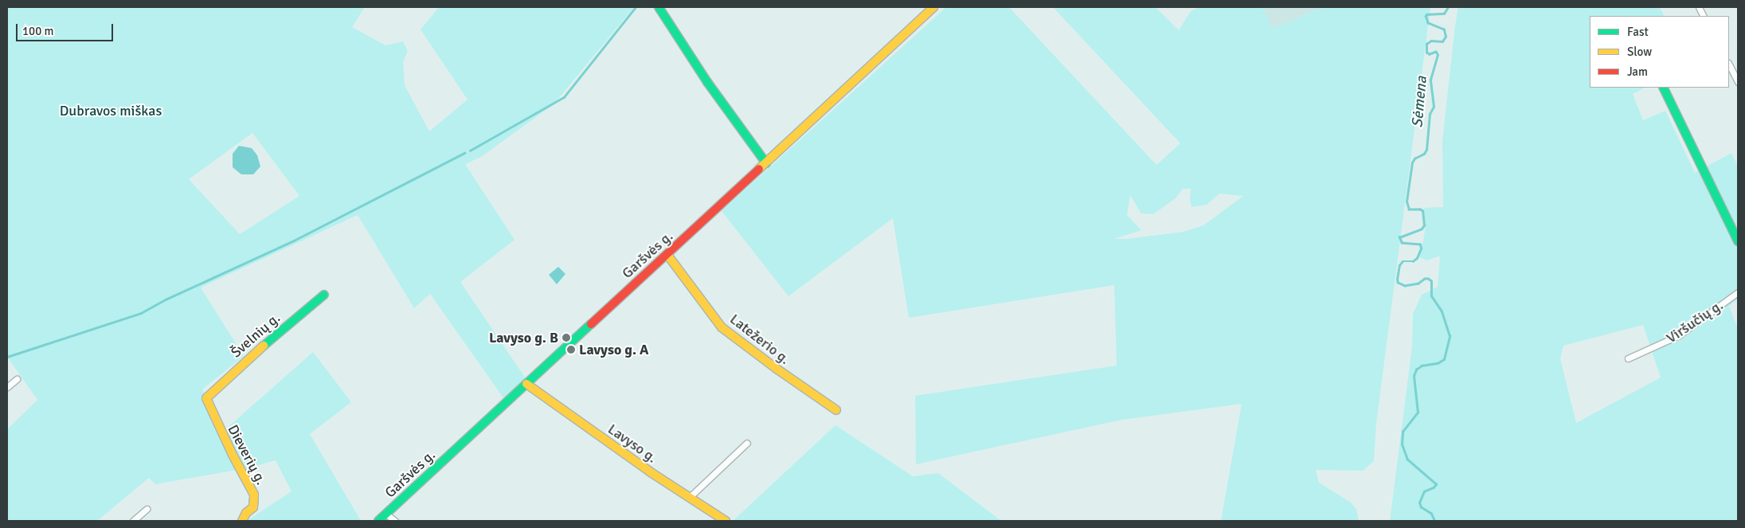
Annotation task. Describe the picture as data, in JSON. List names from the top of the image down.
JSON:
{
  "streets": {
    "street": [
      "Garšvės g.",
      "Viršučių g.",
      "Švelnių g.",
      "Latežerio g.",
      "Lavyso g.",
      "Dieverių g."
    ]
  },
  "crossings": [
    ["Garšvės g.", "Latežerio g."],
    ["Garšvės g.", "Lavyso g."],
    ["Švelnių g.", "Dieverių g."]
  ],
  "water": ["Sėmena"],
  "parks": ["Dubravos miškas"],
  "places": ["Lavyso g. B", "Lavyso g. A"],
  "legend": ["Fast", "Slow", "Jam"],
  "scale_bar": "100 m"
}
